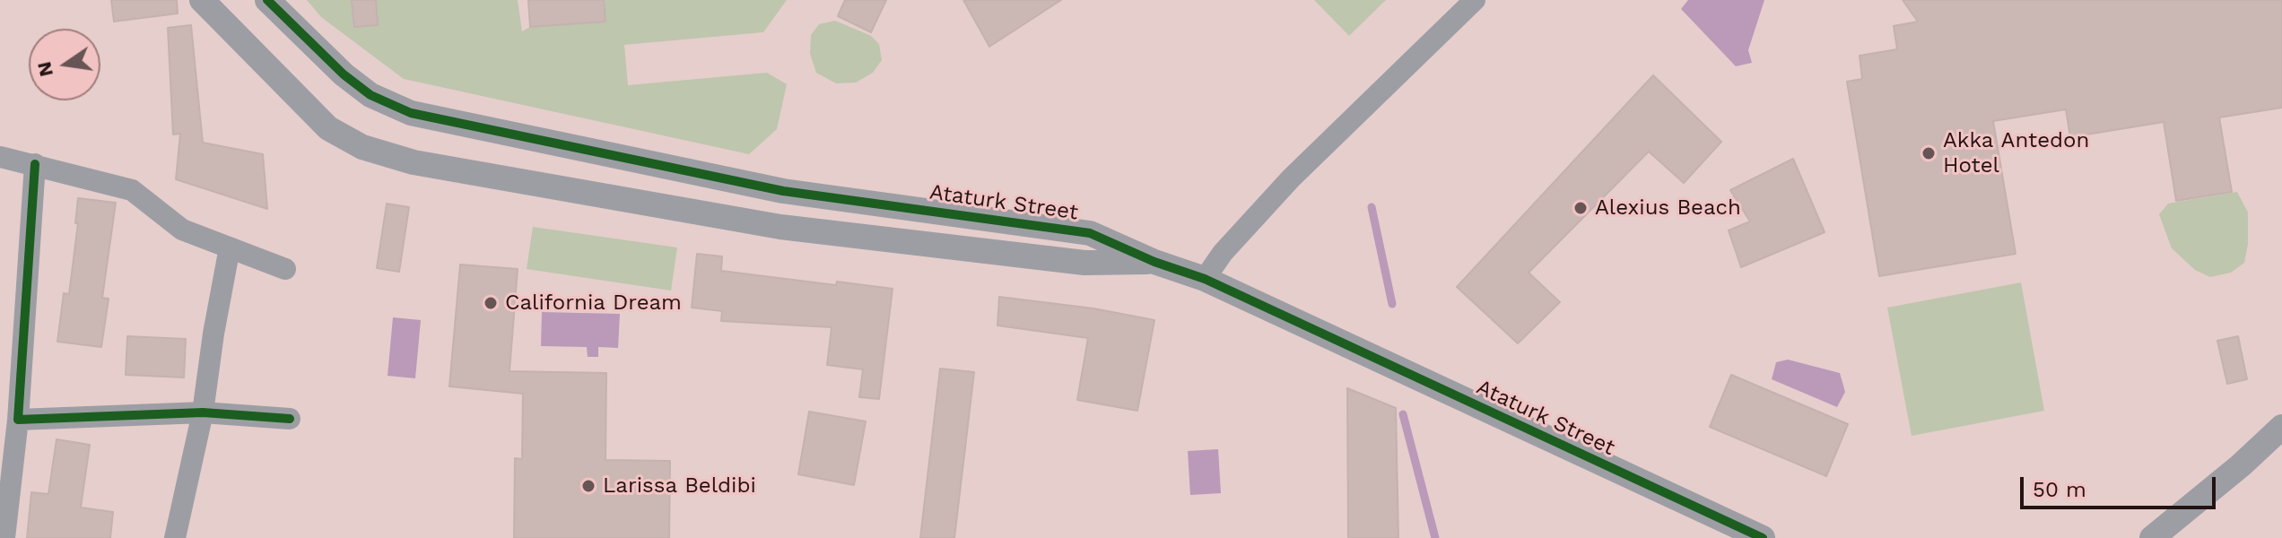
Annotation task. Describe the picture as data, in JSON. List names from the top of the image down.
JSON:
{
  "streets": {
    "street": ["Ataturk Street"]
  },
  "places": [
    "Akka Antedon Hotel",
    "Alexius Beach",
    "California Dream",
    "Larissa Beldibi"
  ],
  "scale_bar": "50 m",
  "north": "left"
}
